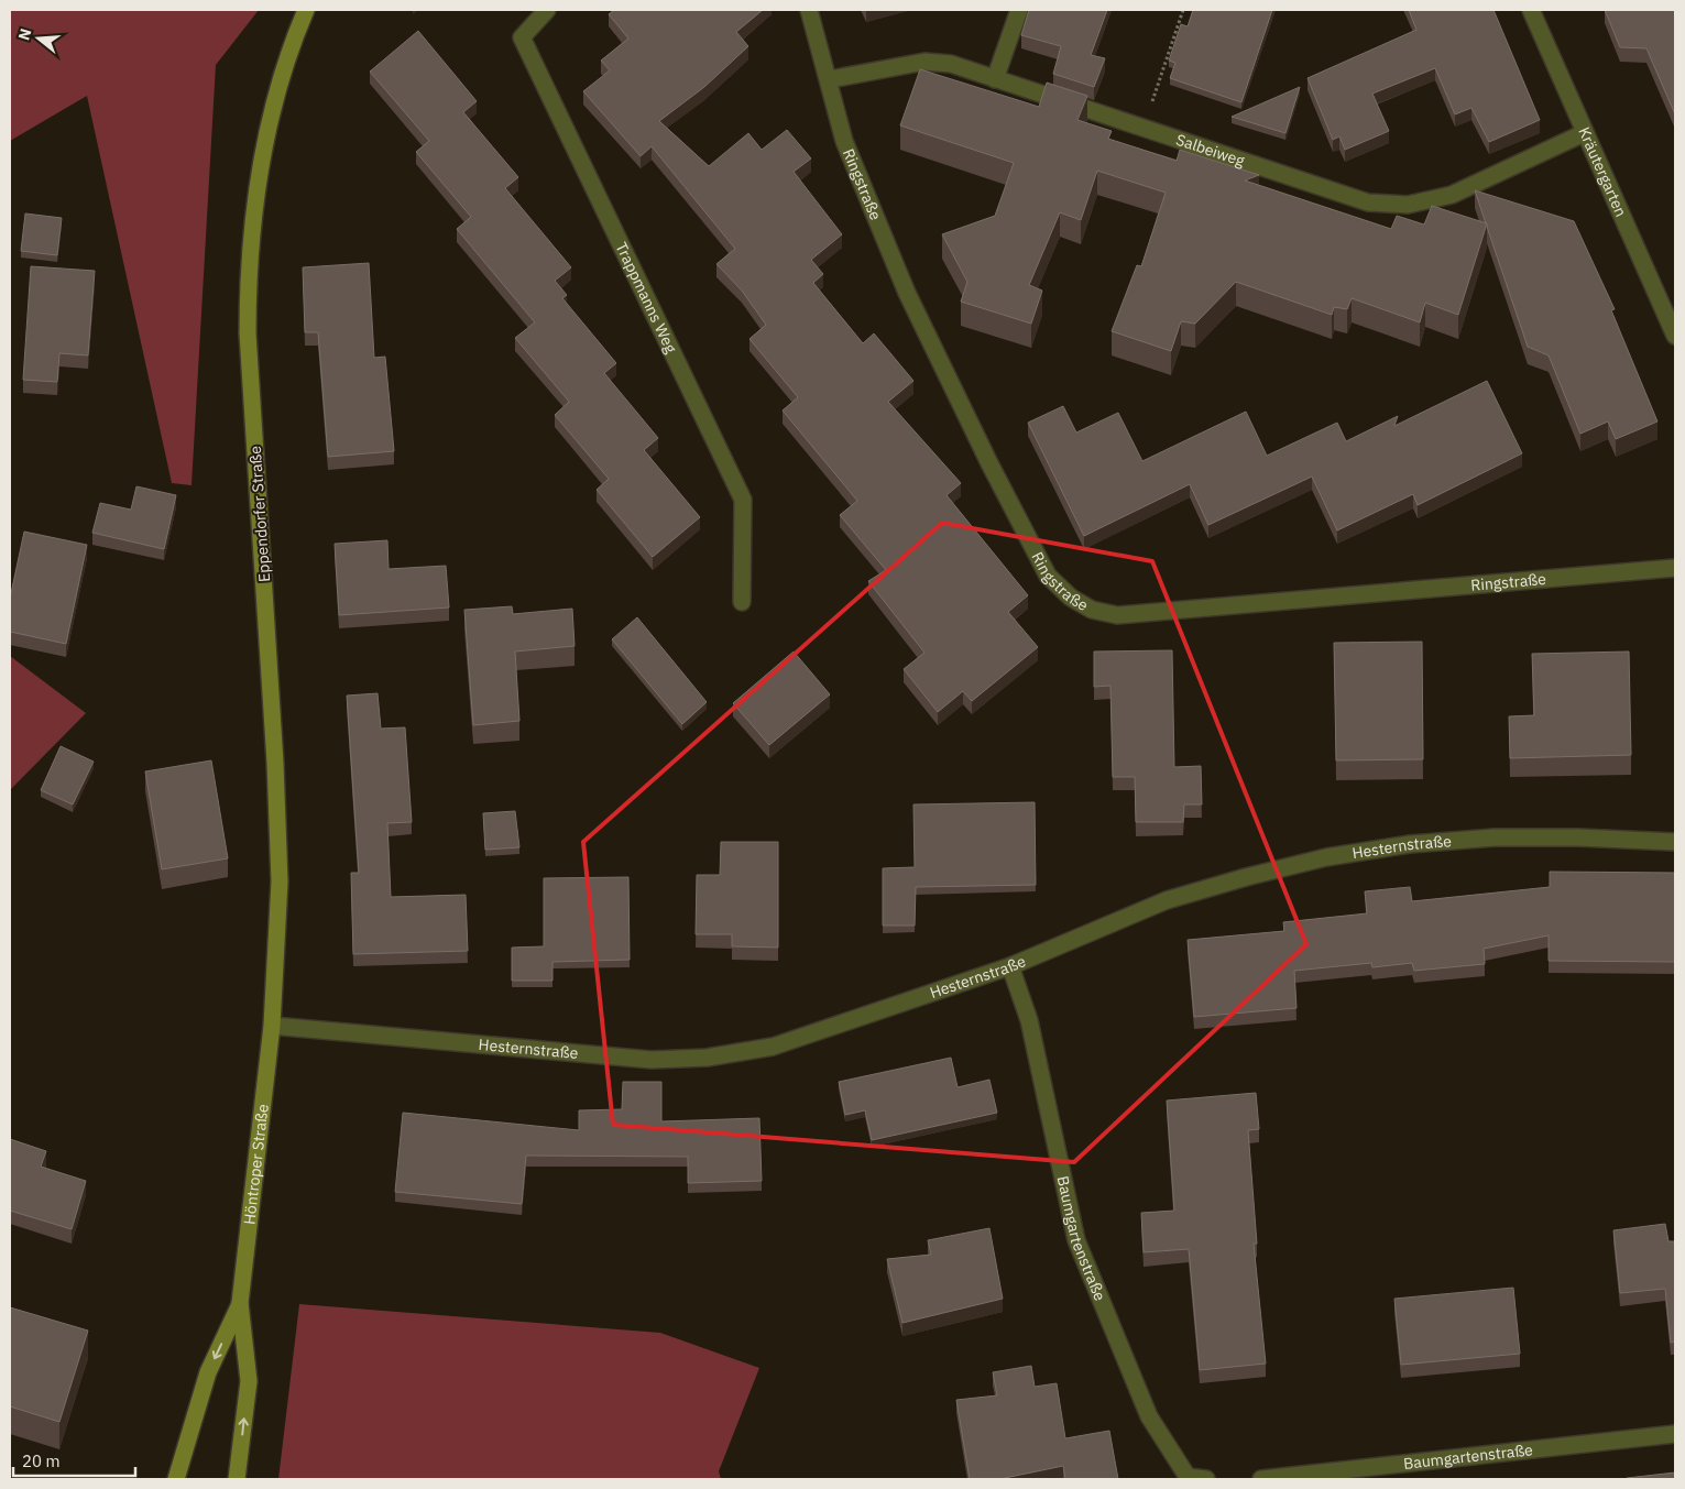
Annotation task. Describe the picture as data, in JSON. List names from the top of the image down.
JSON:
{
  "streets": {
    "street": [
      "Salbeiweg",
      "Kräutergarten",
      "Ringstraße",
      "Trappmanns Weg",
      "Eppendorfer Straße",
      "Hesternstraße",
      "Höntroper Straße",
      "Baumgartenstraße"
    ]
  },
  "crossings": [
    ["Salbeiweg", "Kräutergarten"],
    ["Salbeiweg", "Ringstraße"],
    ["Eppendorfer Straße", "Hesternstraße"],
    ["Eppendorfer Straße", "Höntroper Straße"],
    ["Hesternstraße", "Höntroper Straße"],
    ["Hesternstraße", "Baumgartenstraße"]
  ],
  "scale_bar": "20 m",
  "north": "left"
}
